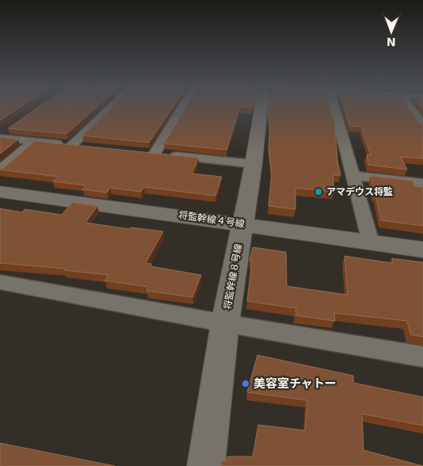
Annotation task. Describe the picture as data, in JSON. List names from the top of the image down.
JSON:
{
  "streets": {
    "street": ["将監幹線４号線", "将監幹線８号線"]
  },
  "crossings": [
    ["将監幹線４号線", "将監幹線８号線"]
  ],
  "places": ["アマデウス将監", "美容室チャトー"],
  "north": "bottom"
}
